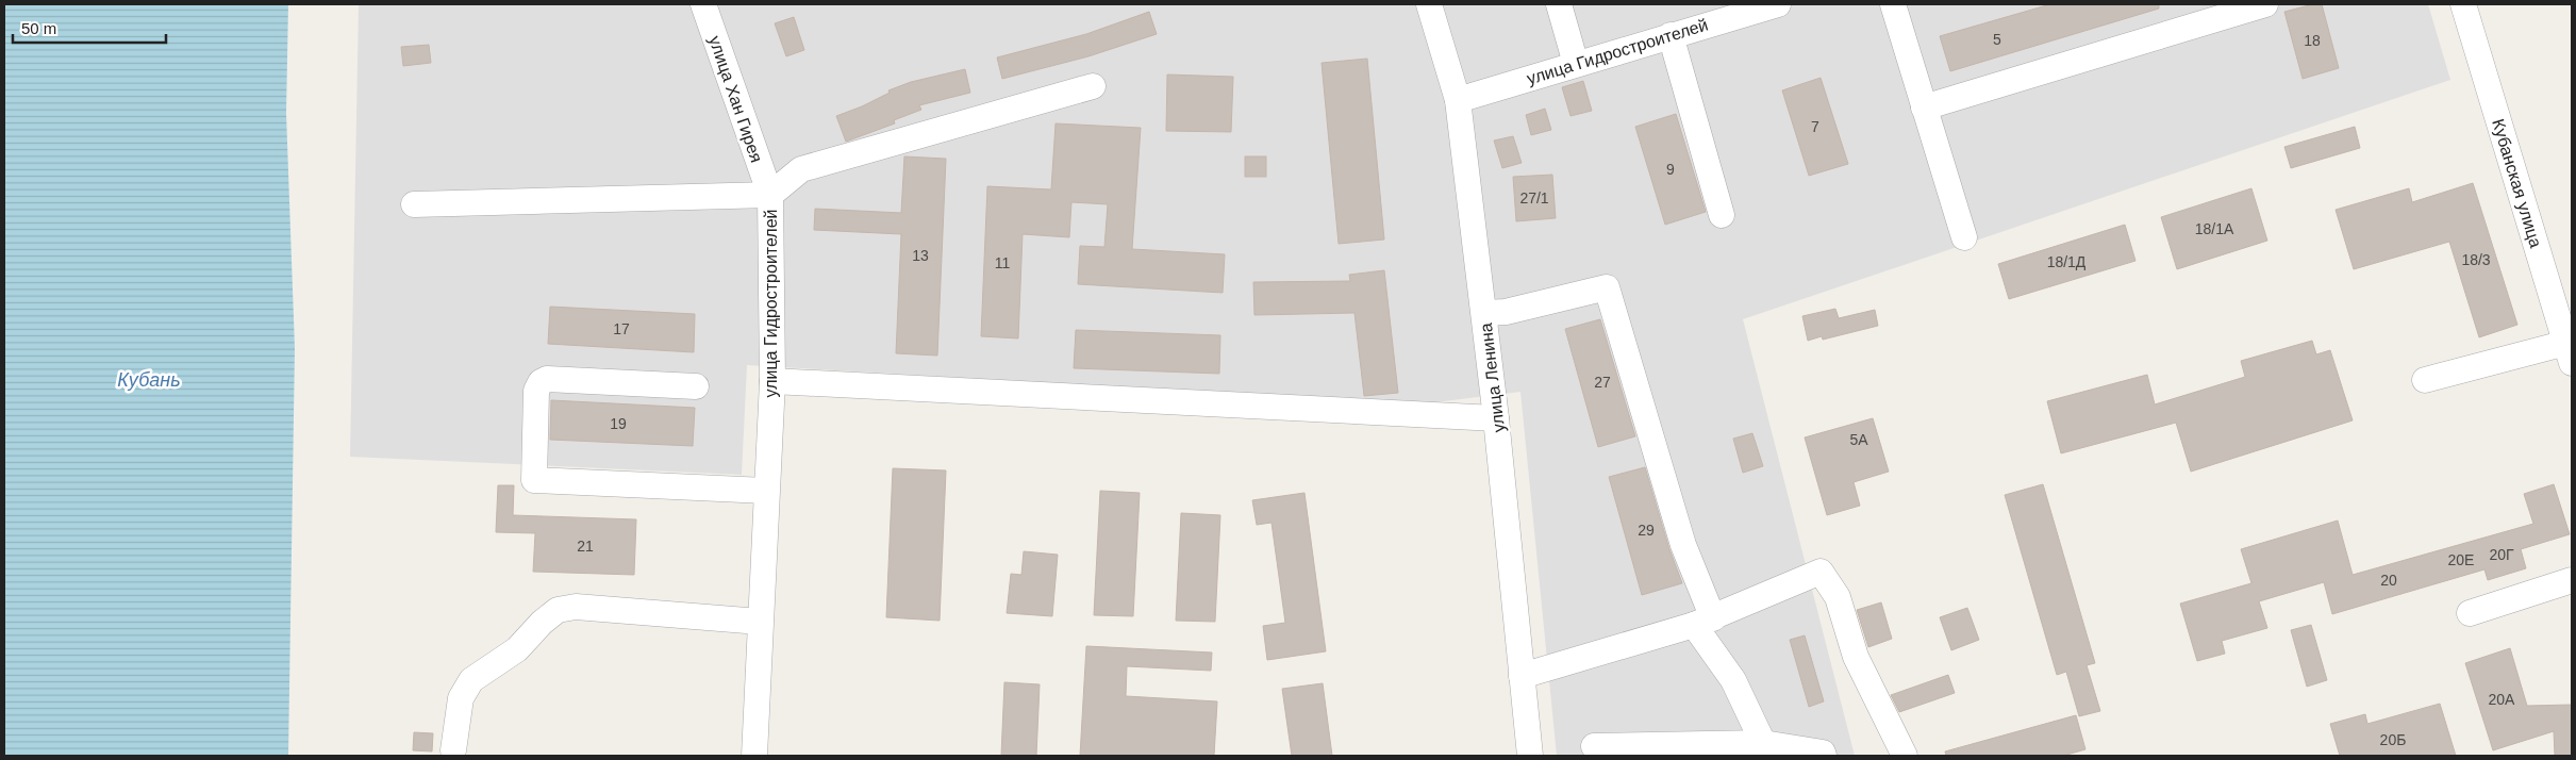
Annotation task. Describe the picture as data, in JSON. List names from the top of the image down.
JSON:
{
  "streets": {
    "street": [
      "улица Гидростроителей",
      "улица Хан Гирея",
      "Кубанская улица",
      "улица Ленина"
    ]
  },
  "crossings": [
    ["улица Гидростроителей", "улица Хан Гирея"],
    ["улица Гидростроителей", "улица Ленина"]
  ],
  "water": ["Кубань"],
  "house_numbers": [
    "5",
    "18",
    "7",
    "9",
    "27/1",
    "18/1А",
    "13",
    "18/3",
    "18/1Д",
    "11",
    "17",
    "27",
    "19",
    "5А",
    "29",
    "21",
    "20Г",
    "20Е",
    "20",
    "20А",
    "20Б"
  ],
  "scale_bar": "50 m"
}
